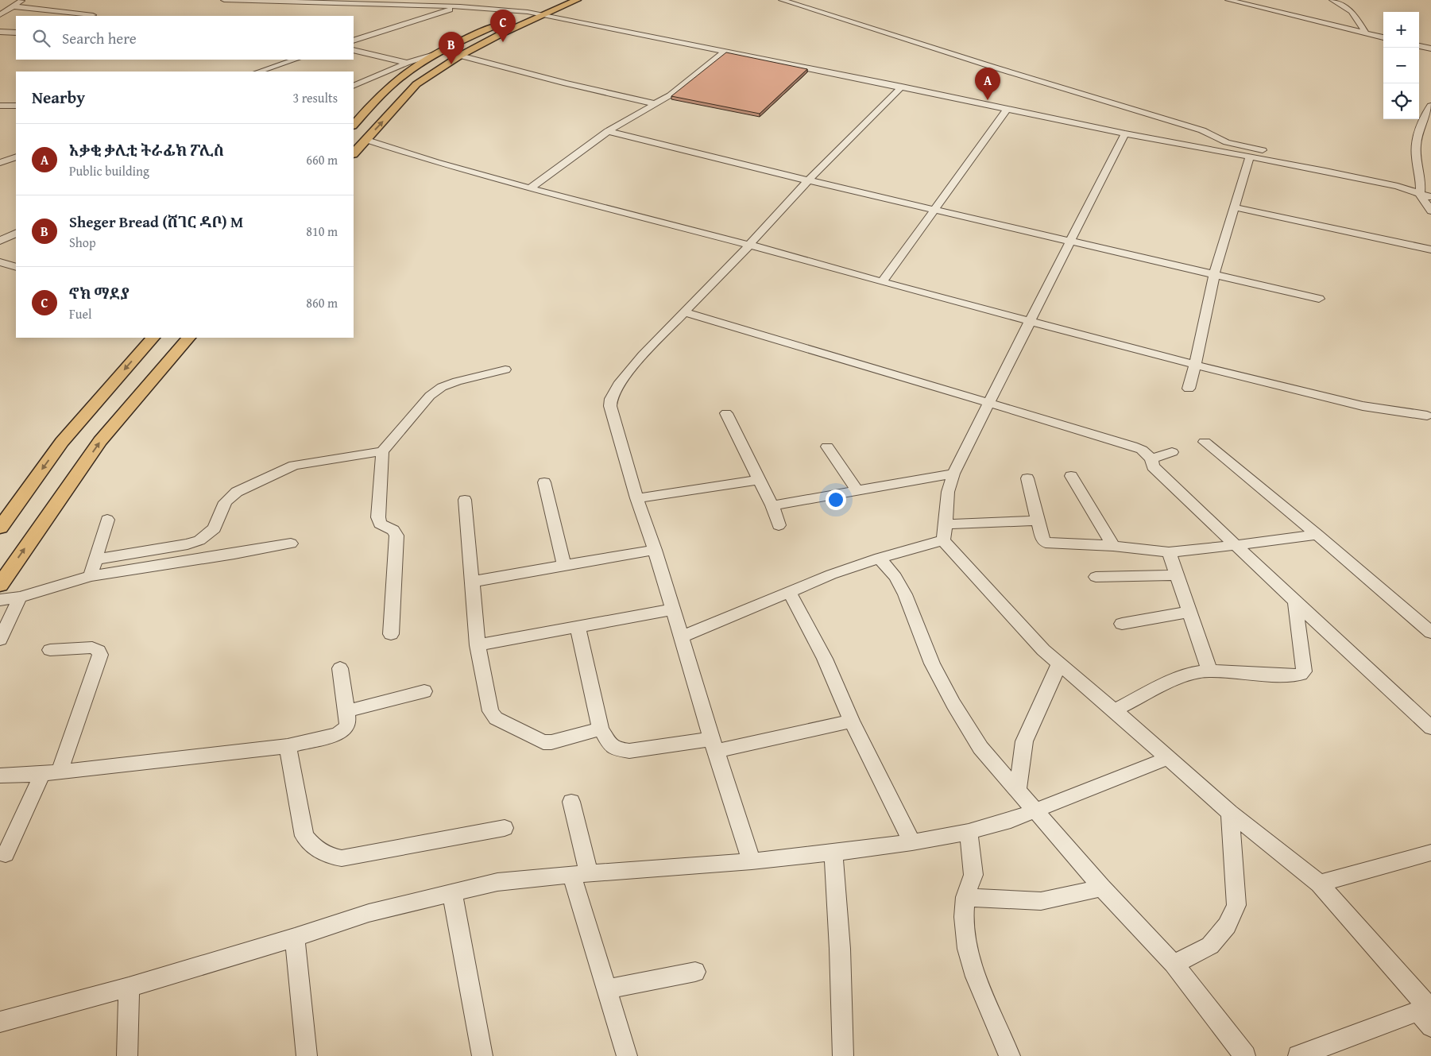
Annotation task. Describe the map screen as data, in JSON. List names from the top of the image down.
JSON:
{
  "page": {
    "pins": ["C", "B", "A"],
    "map_buttons": ["+", "−"],
    "search": "Search here",
    "heading": ["Nearby", "3 results"],
    "list": [
      {
        "mark": "A",
        "name": "አቃቂ ቃሊቲ ትራፊክ ፖሊስ",
        "note": "Public building",
        "value": "660 m"
      },
      {
        "mark": "B",
        "name": "Sheger Bread (ሸገር ዳቦ) M",
        "note": "Shop",
        "value": "810 m"
      },
      {
        "mark": "C",
        "name": "ኖክ ማደያ",
        "note": "Fuel",
        "value": "860 m"
      }
    ]
  }
}
